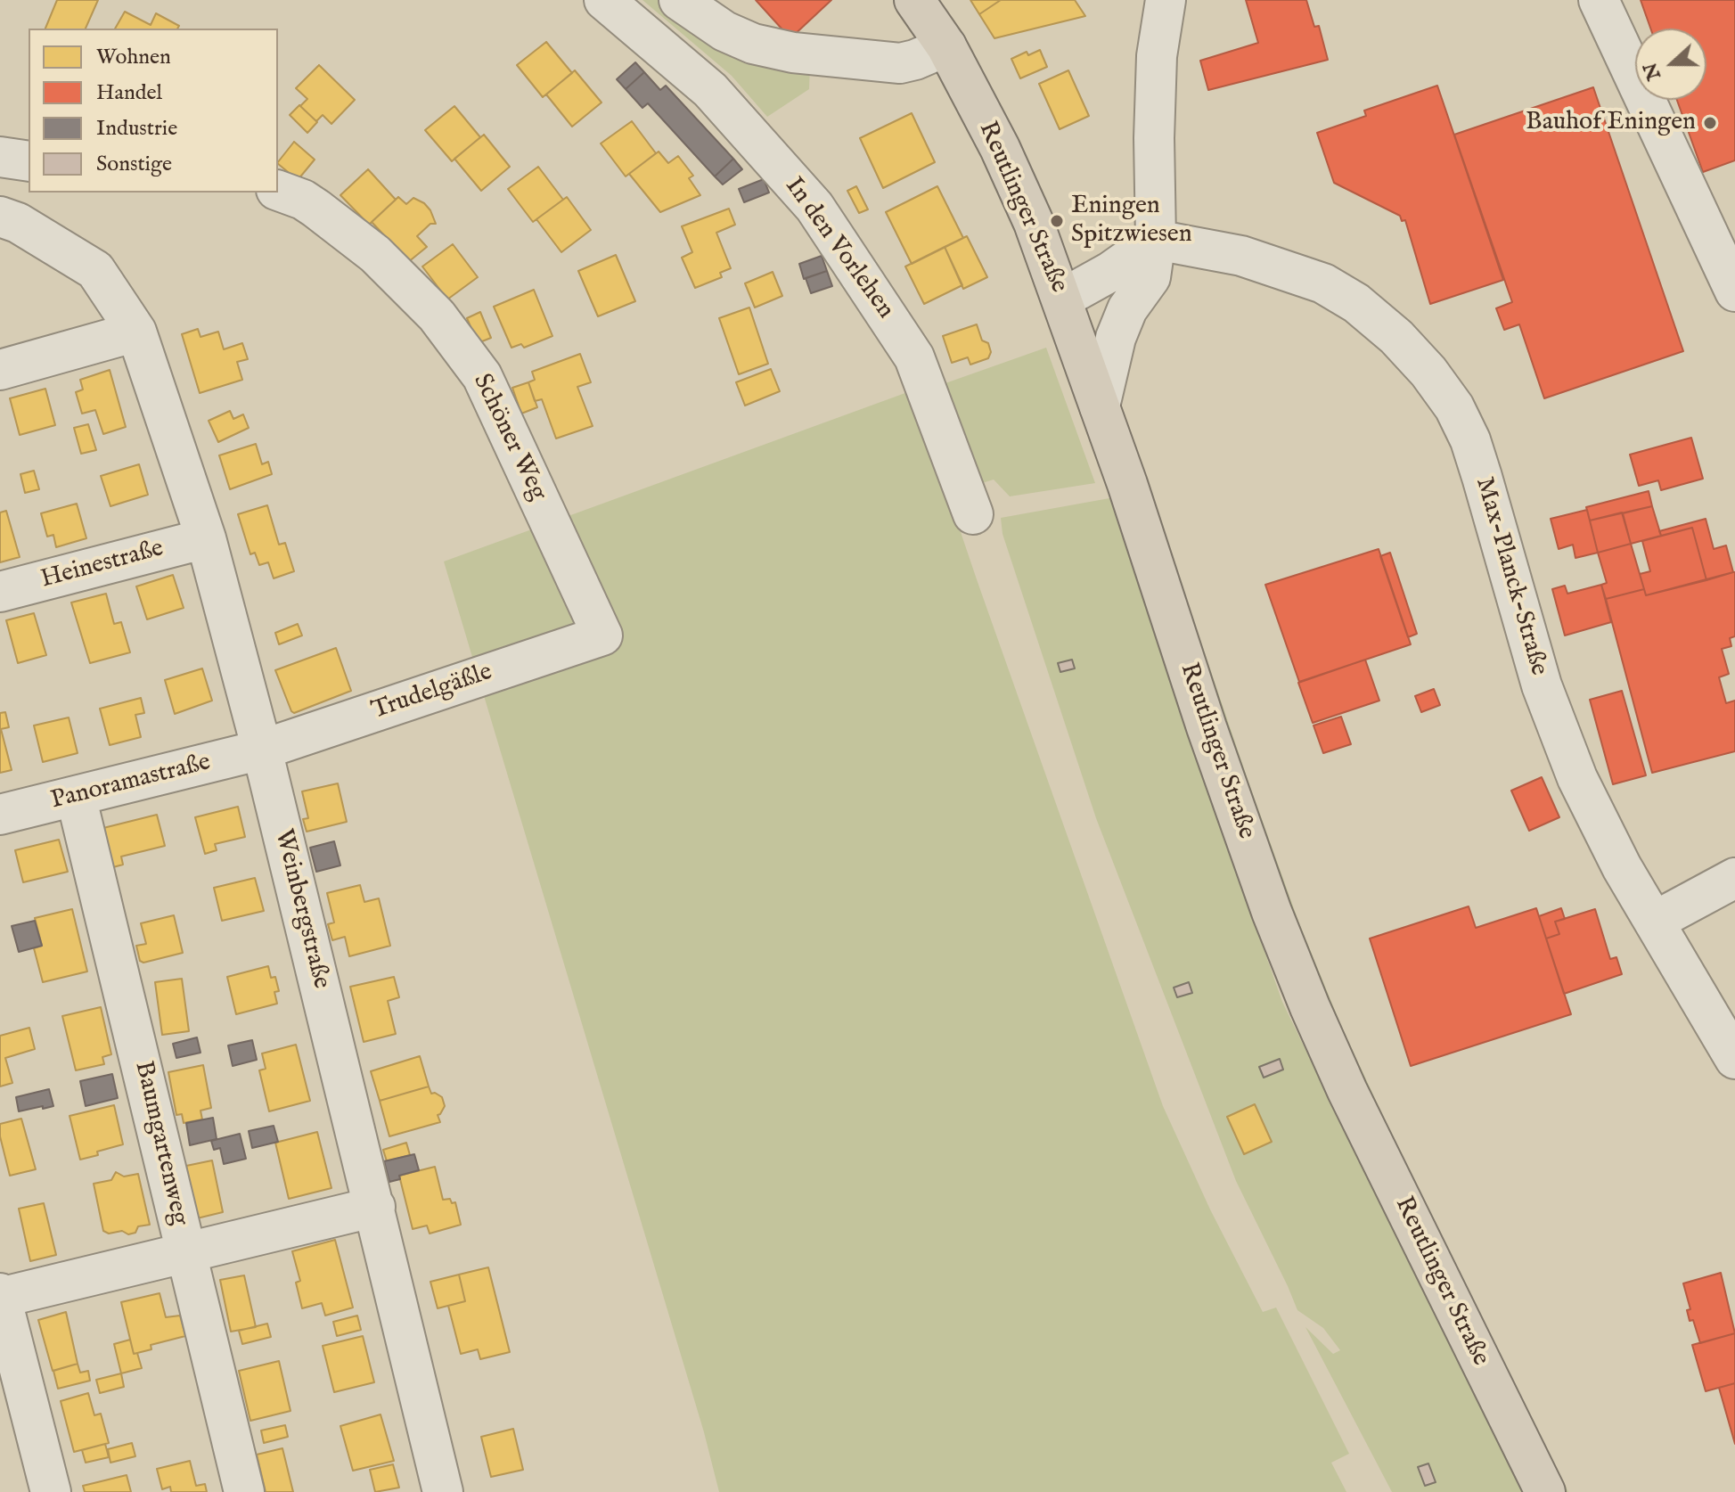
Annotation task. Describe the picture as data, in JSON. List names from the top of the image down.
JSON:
{
  "streets": {
    "main road": ["Reutlinger Straße"],
    "street": [
      "In den Vorlehen",
      "Schöner Weg",
      "Heinestraße",
      "Max-Planck-Straße",
      "Trudelgäßle",
      "Panoramastraße",
      "Weinbergstraße",
      "Baumgartenweg"
    ]
  },
  "crossings": [
    ["Schöner Weg", "Trudelgäßle"],
    ["Heinestraße", "Weinbergstraße"],
    ["Trudelgäßle", "Panoramastraße"],
    ["Trudelgäßle", "Weinbergstraße"],
    ["Panoramastraße", "Weinbergstraße"],
    ["Panoramastraße", "Baumgartenweg"]
  ],
  "places": ["Bauhof Eningen", "Eningen Spitzwiesen"],
  "legend": [
    "Wohnen",
    "Handel",
    "Industrie",
    "Sonstige"
  ],
  "north": "left"
}
